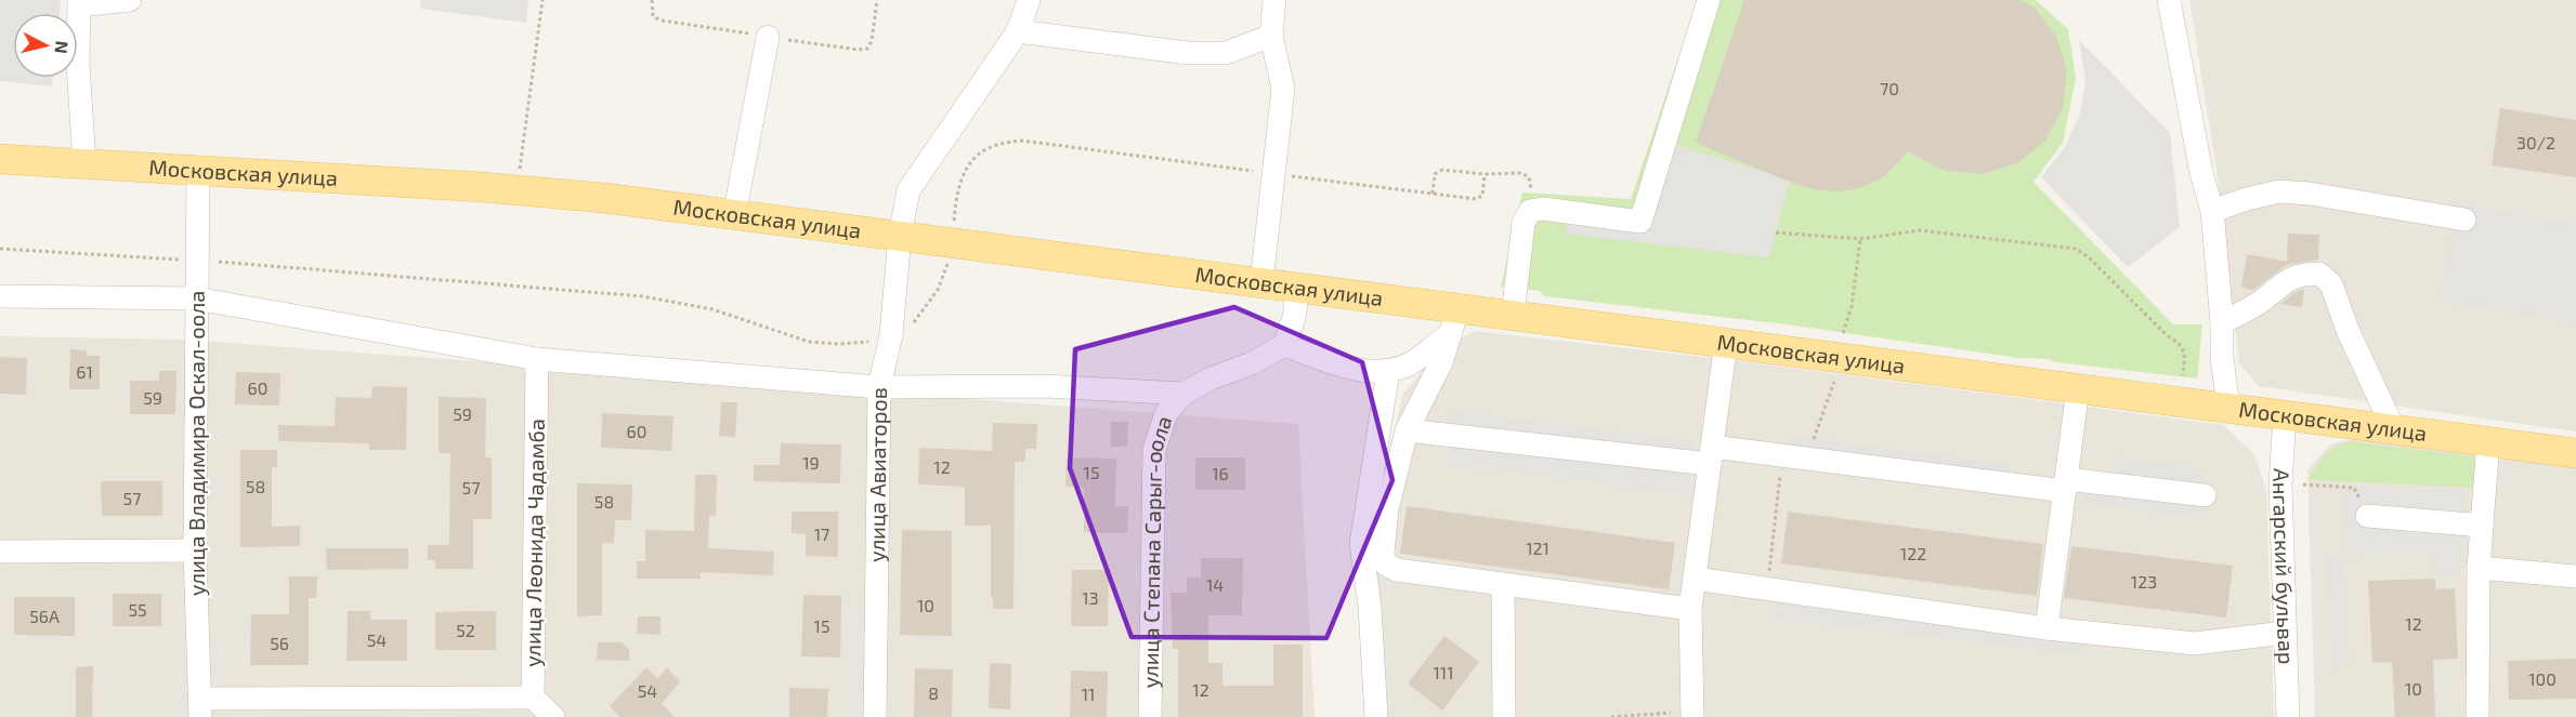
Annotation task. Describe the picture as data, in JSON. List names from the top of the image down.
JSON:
{
  "streets": {
    "main road": ["Московская улица"],
    "street": [
      "улица Владимира Оскал-оола",
      "улица Авиаторов",
      "улица Леонида Чадамба",
      "улица Степана Сарыг-оола",
      "Ангарский бульвар"
    ]
  },
  "crossings": [
    ["Московская улица", "улица Владимира Оскал-оола"],
    ["Московская улица", "улица Авиаторов"],
    ["Московская улица", "Ангарский бульвар"]
  ],
  "house_numbers": [
    "70",
    "30/2",
    "61",
    "60",
    "59",
    "59",
    "60",
    "19",
    "12",
    "15",
    "16",
    "58",
    "57",
    "57",
    "58",
    "17",
    "121",
    "122",
    "123",
    "14",
    "13",
    "10",
    "55",
    "56А",
    "12",
    "15",
    "52",
    "54",
    "56",
    "111",
    "100",
    "10",
    "12",
    "54",
    "8",
    "11"
  ],
  "north": "right"
}
